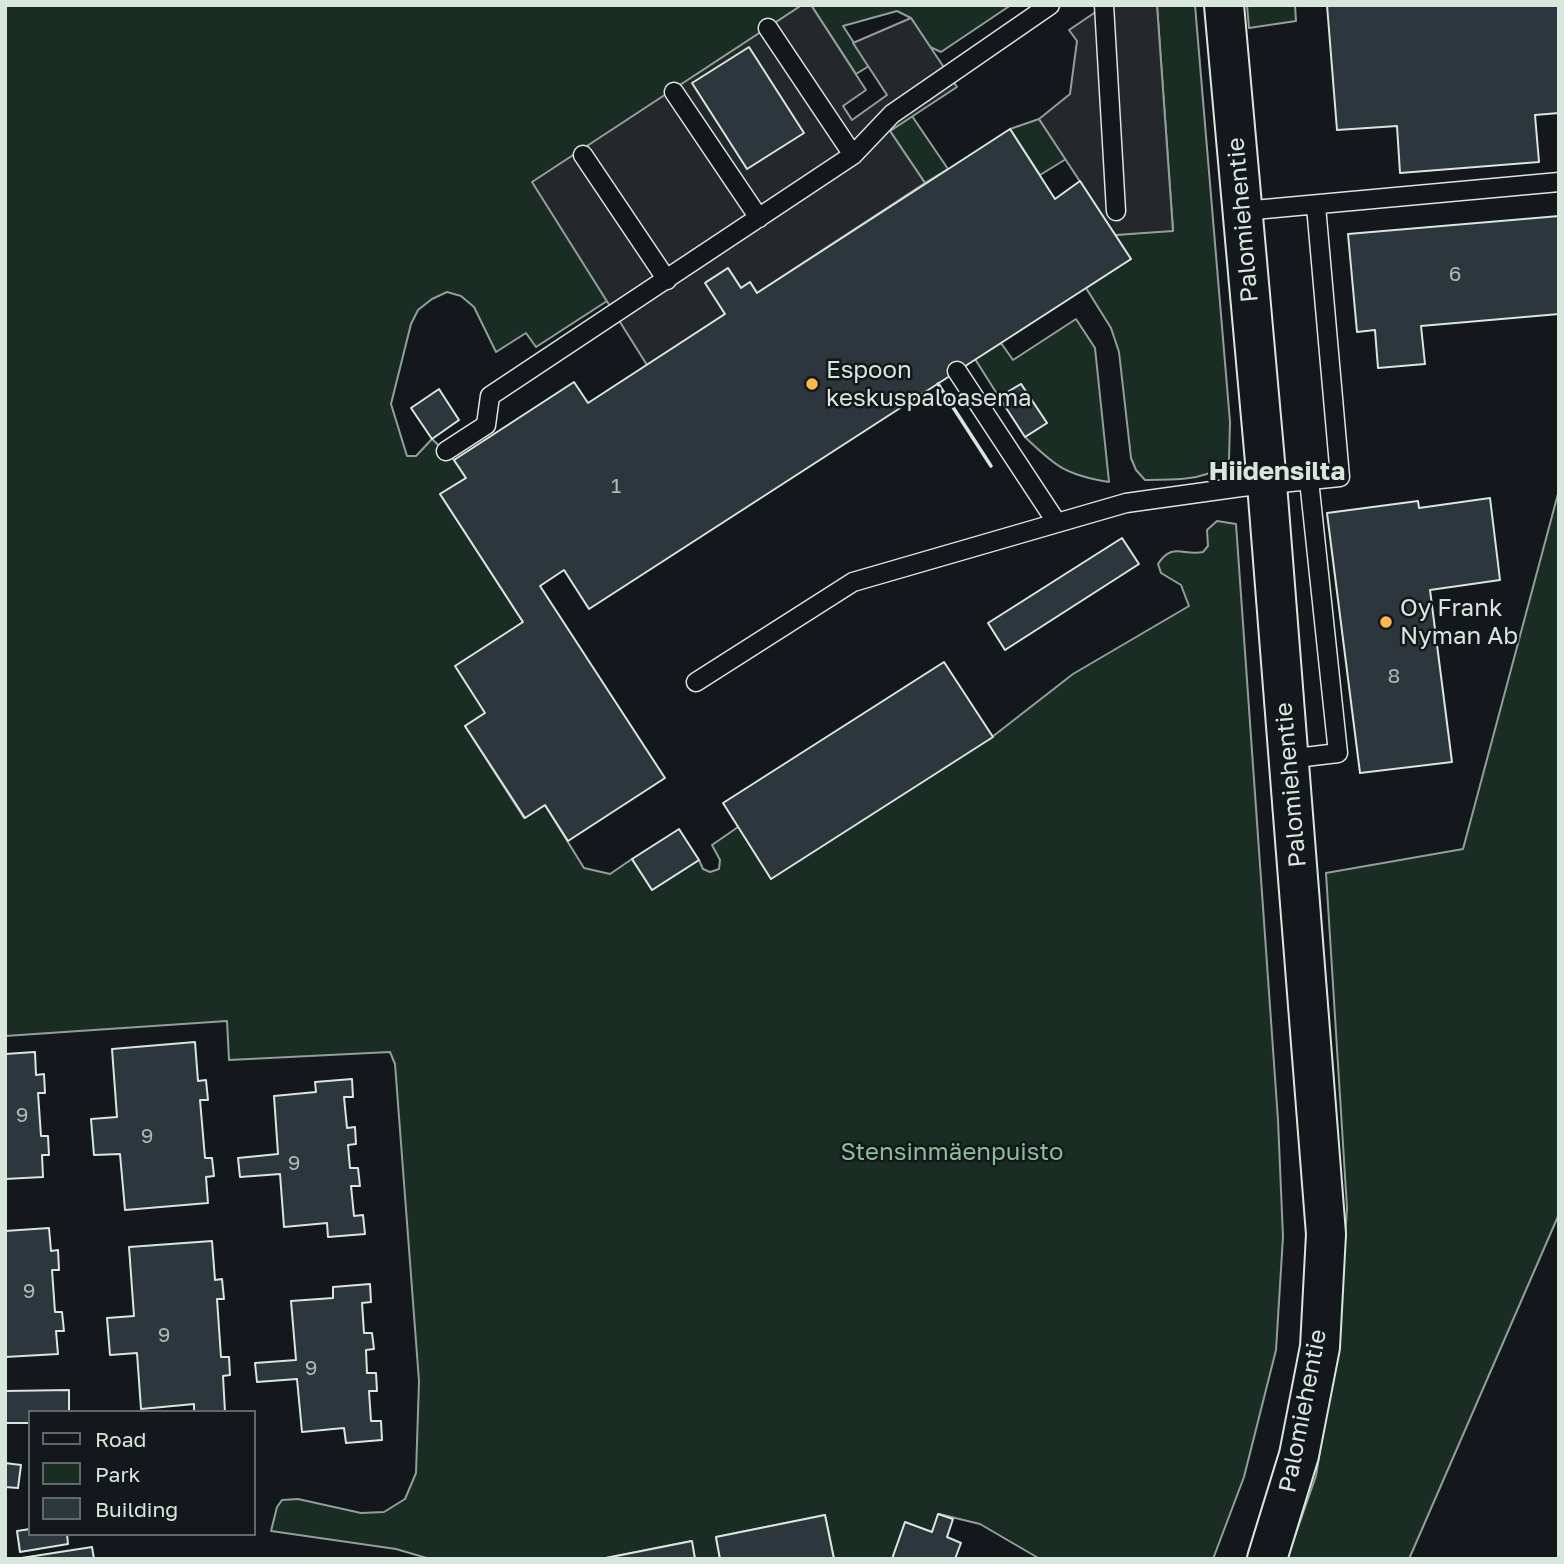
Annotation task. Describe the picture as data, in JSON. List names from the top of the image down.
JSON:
{
  "streets": {
    "street": ["Palomiehentie"]
  },
  "districts": ["Hiidensilta"],
  "parks": ["Stensinmäenpuisto"],
  "places": ["Espoon keskuspaloasema", "Oy Frank Nyman Ab"],
  "house_numbers": [
    "6",
    "1",
    "8",
    "9",
    "9",
    "9",
    "9",
    "9",
    "9"
  ],
  "legend": ["Road", "Park", "Building"]
}
